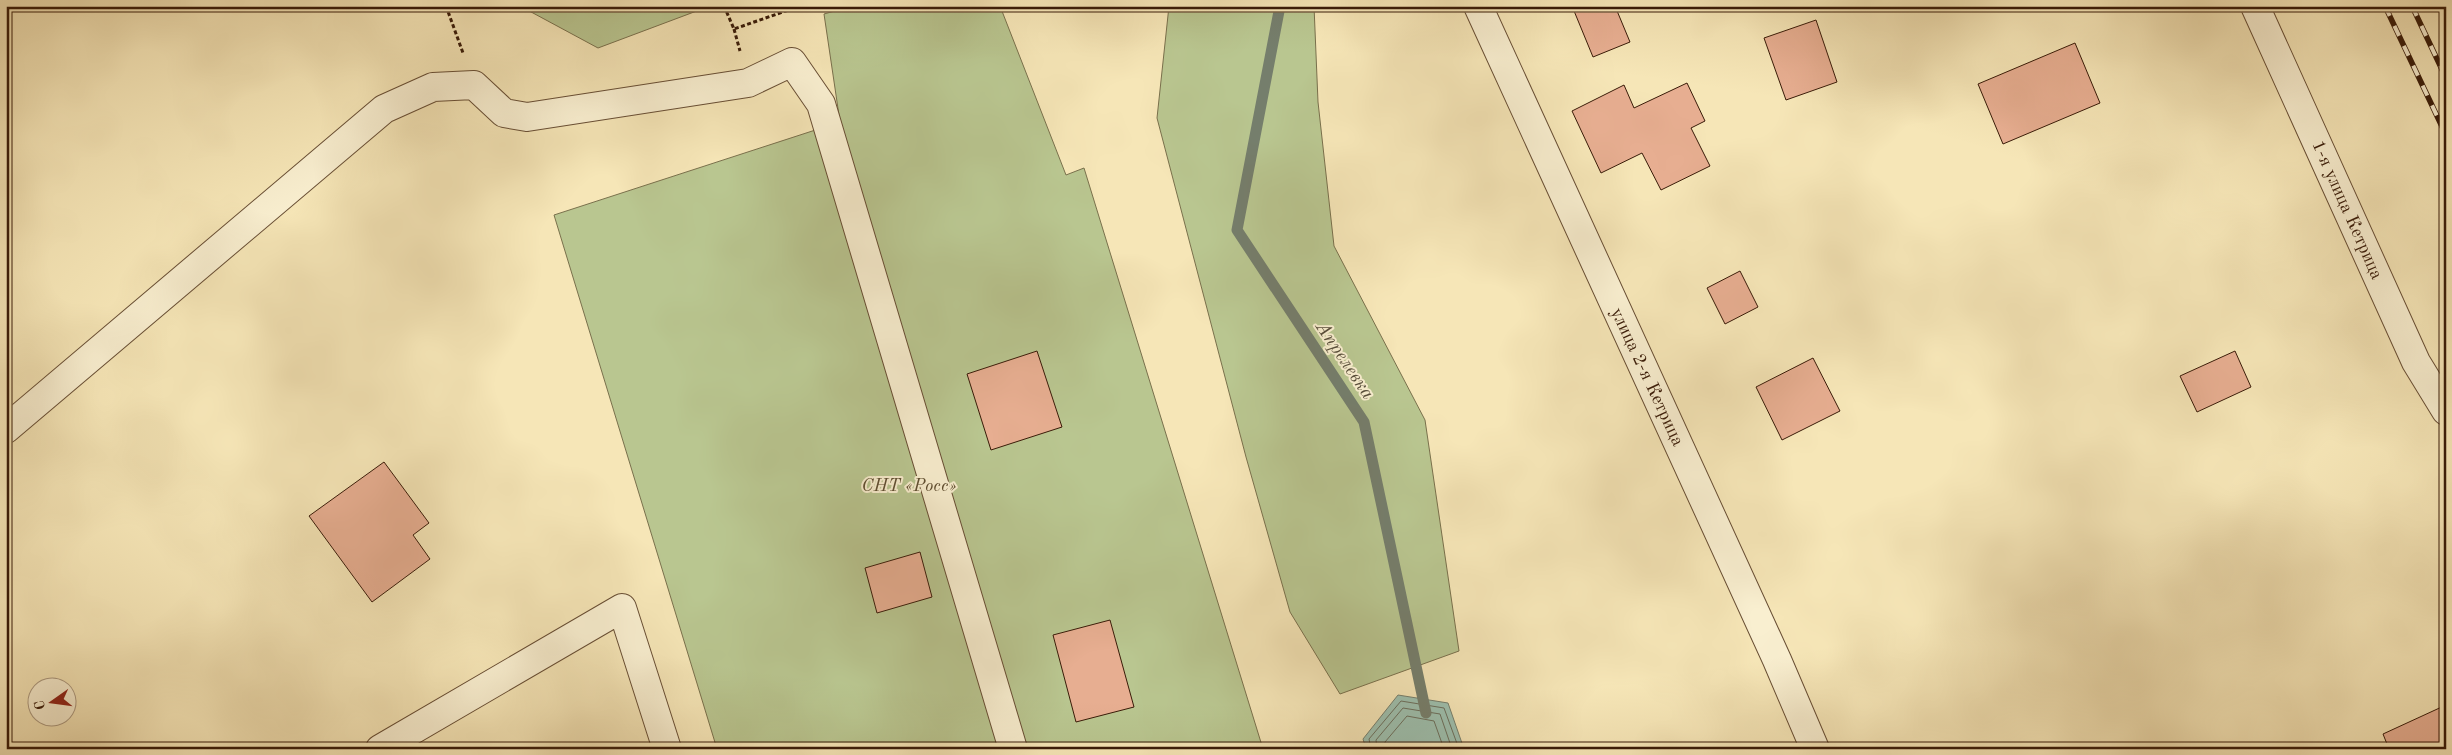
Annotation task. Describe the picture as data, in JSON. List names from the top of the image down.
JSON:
{
  "streets": {
    "street": ["1-я улица Кетрица", "улица 2-я Кетрица"]
  },
  "water": ["Апрелевка"],
  "parks": ["СНТ «Росс»"],
  "north": "left"
}
